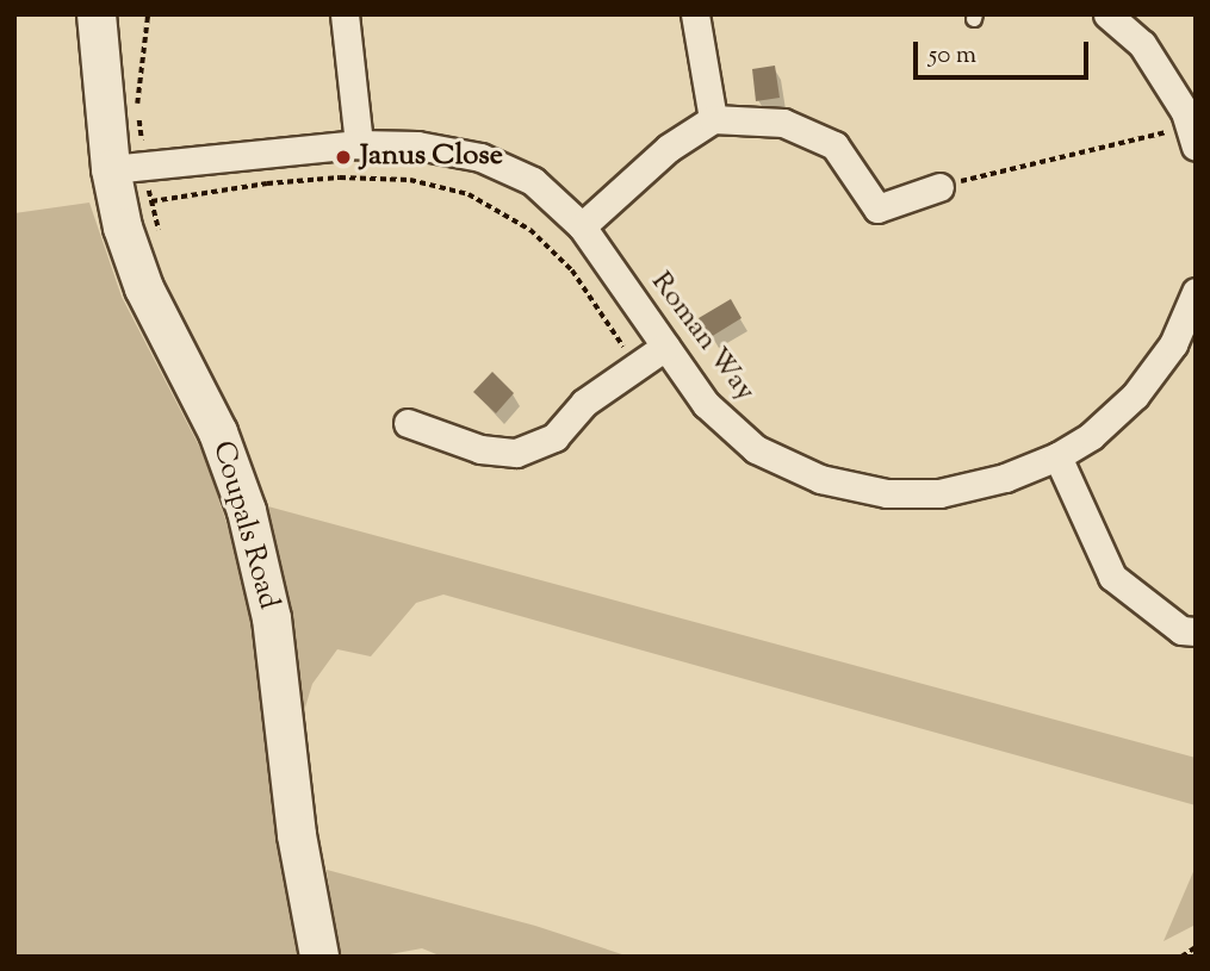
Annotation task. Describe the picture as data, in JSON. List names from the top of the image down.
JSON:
{
  "streets": {
    "street": ["Roman Way", "Coupals Road"]
  },
  "crossings": [
    ["Roman Way", "Coupals Road"]
  ],
  "places": ["Janus Close"],
  "scale_bar": "50 m"
}
